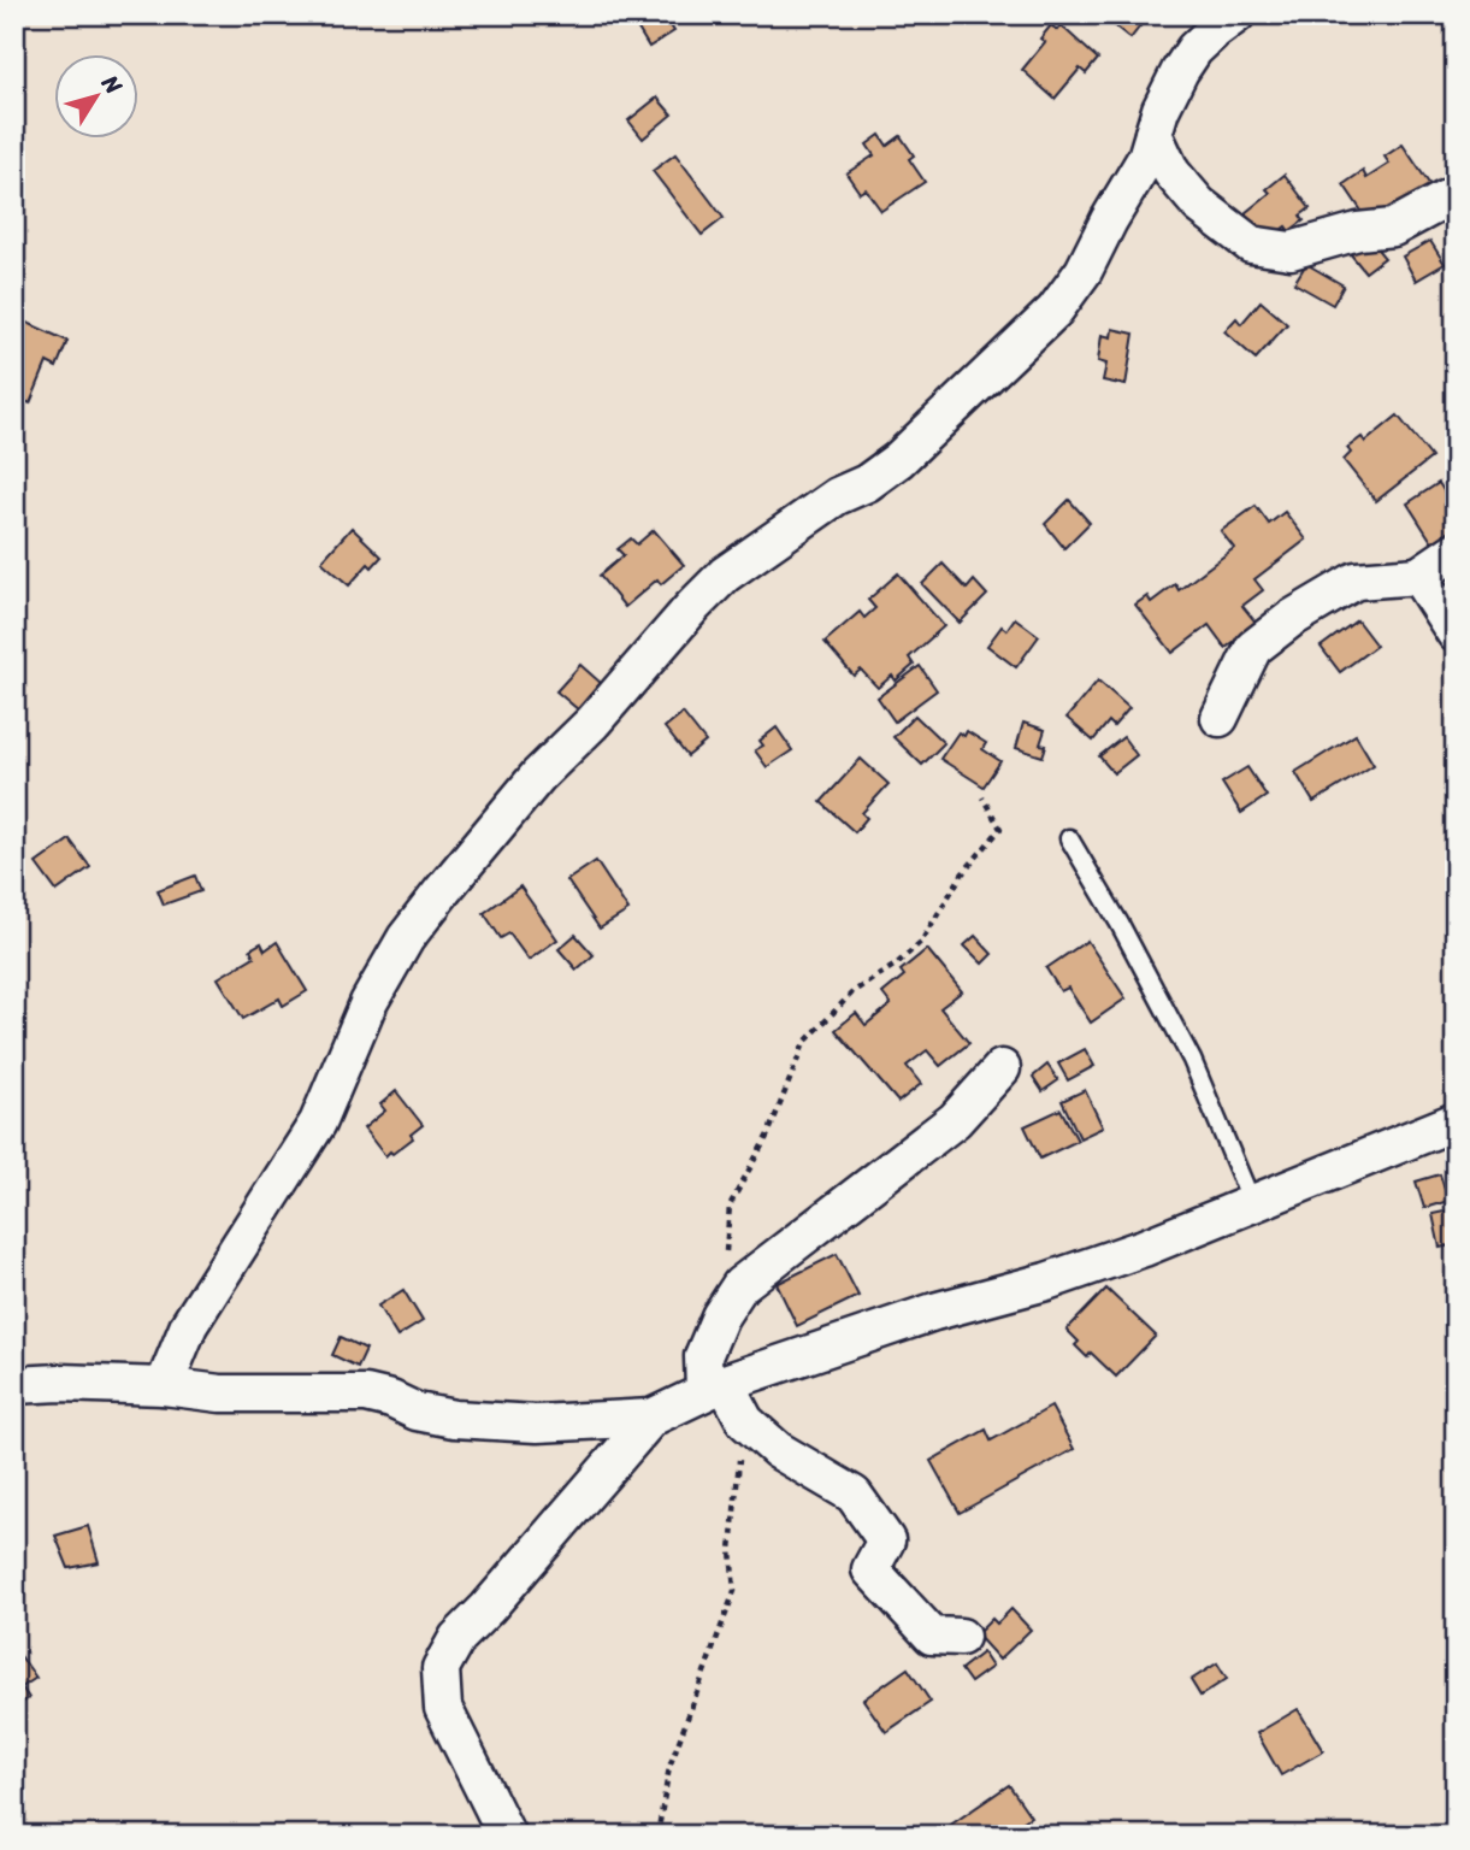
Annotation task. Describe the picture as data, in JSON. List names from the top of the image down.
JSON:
{
  "north": "top right"
}
